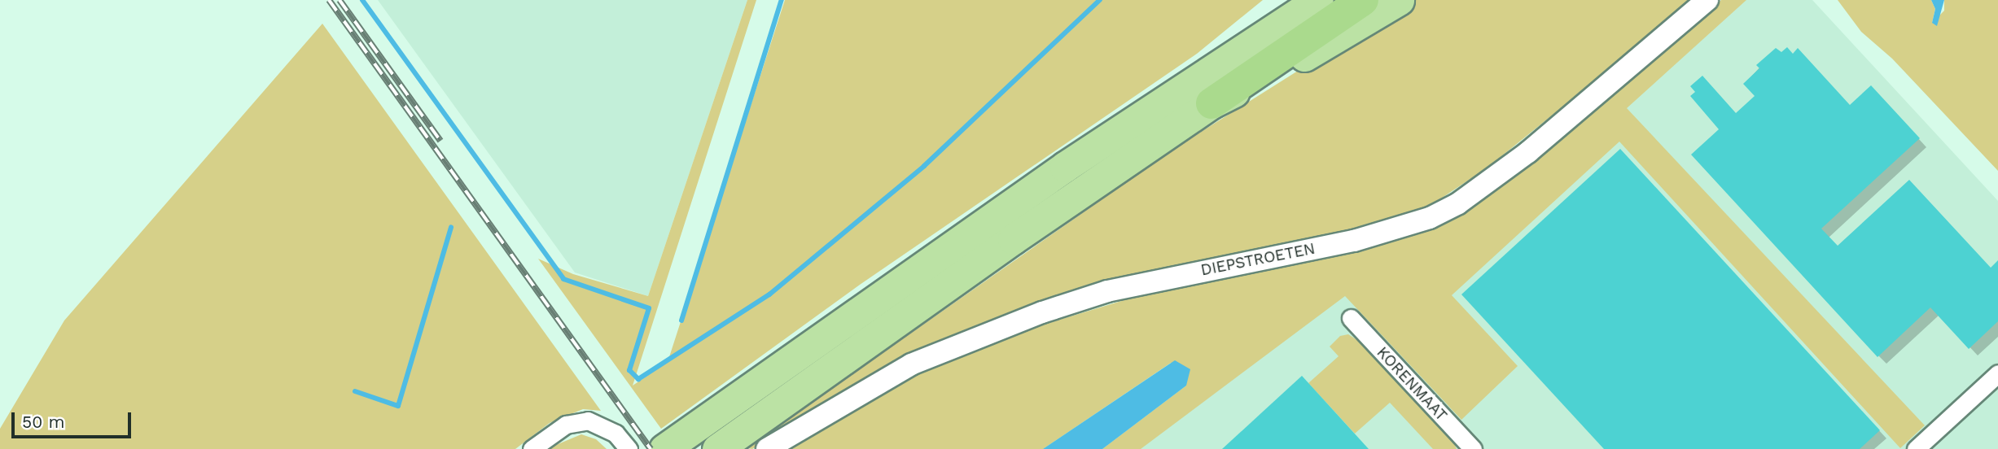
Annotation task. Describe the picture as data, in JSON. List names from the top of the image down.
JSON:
{
  "streets": {
    "street": ["DIEPSTROETEN", "KORENMAAT"]
  },
  "scale_bar": "50 m"
}
